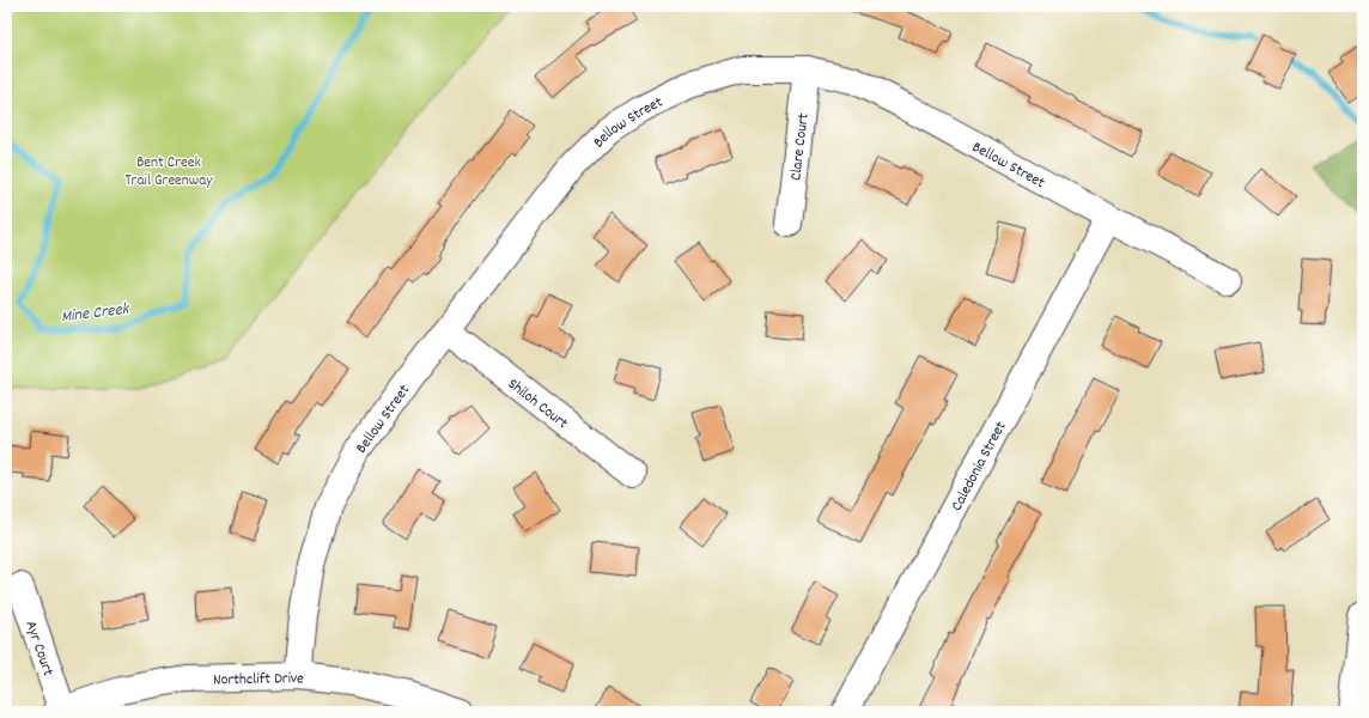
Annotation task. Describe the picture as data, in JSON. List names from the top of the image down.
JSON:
{
  "streets": {
    "street": [
      "Bellow Street",
      "Clare Court",
      "Shiloh Court",
      "Caledonia Street",
      "Ayr Court",
      "Northclift Drive"
    ]
  },
  "crossings": [
    ["Bellow Street", "Clare Court"],
    ["Bellow Street", "Shiloh Court"],
    ["Bellow Street", "Caledonia Street"],
    ["Bellow Street", "Northclift Drive"],
    ["Ayr Court", "Northclift Drive"]
  ],
  "water": ["Mine Creek"],
  "parks": ["Bent Creek Trail Greenway"]
}
